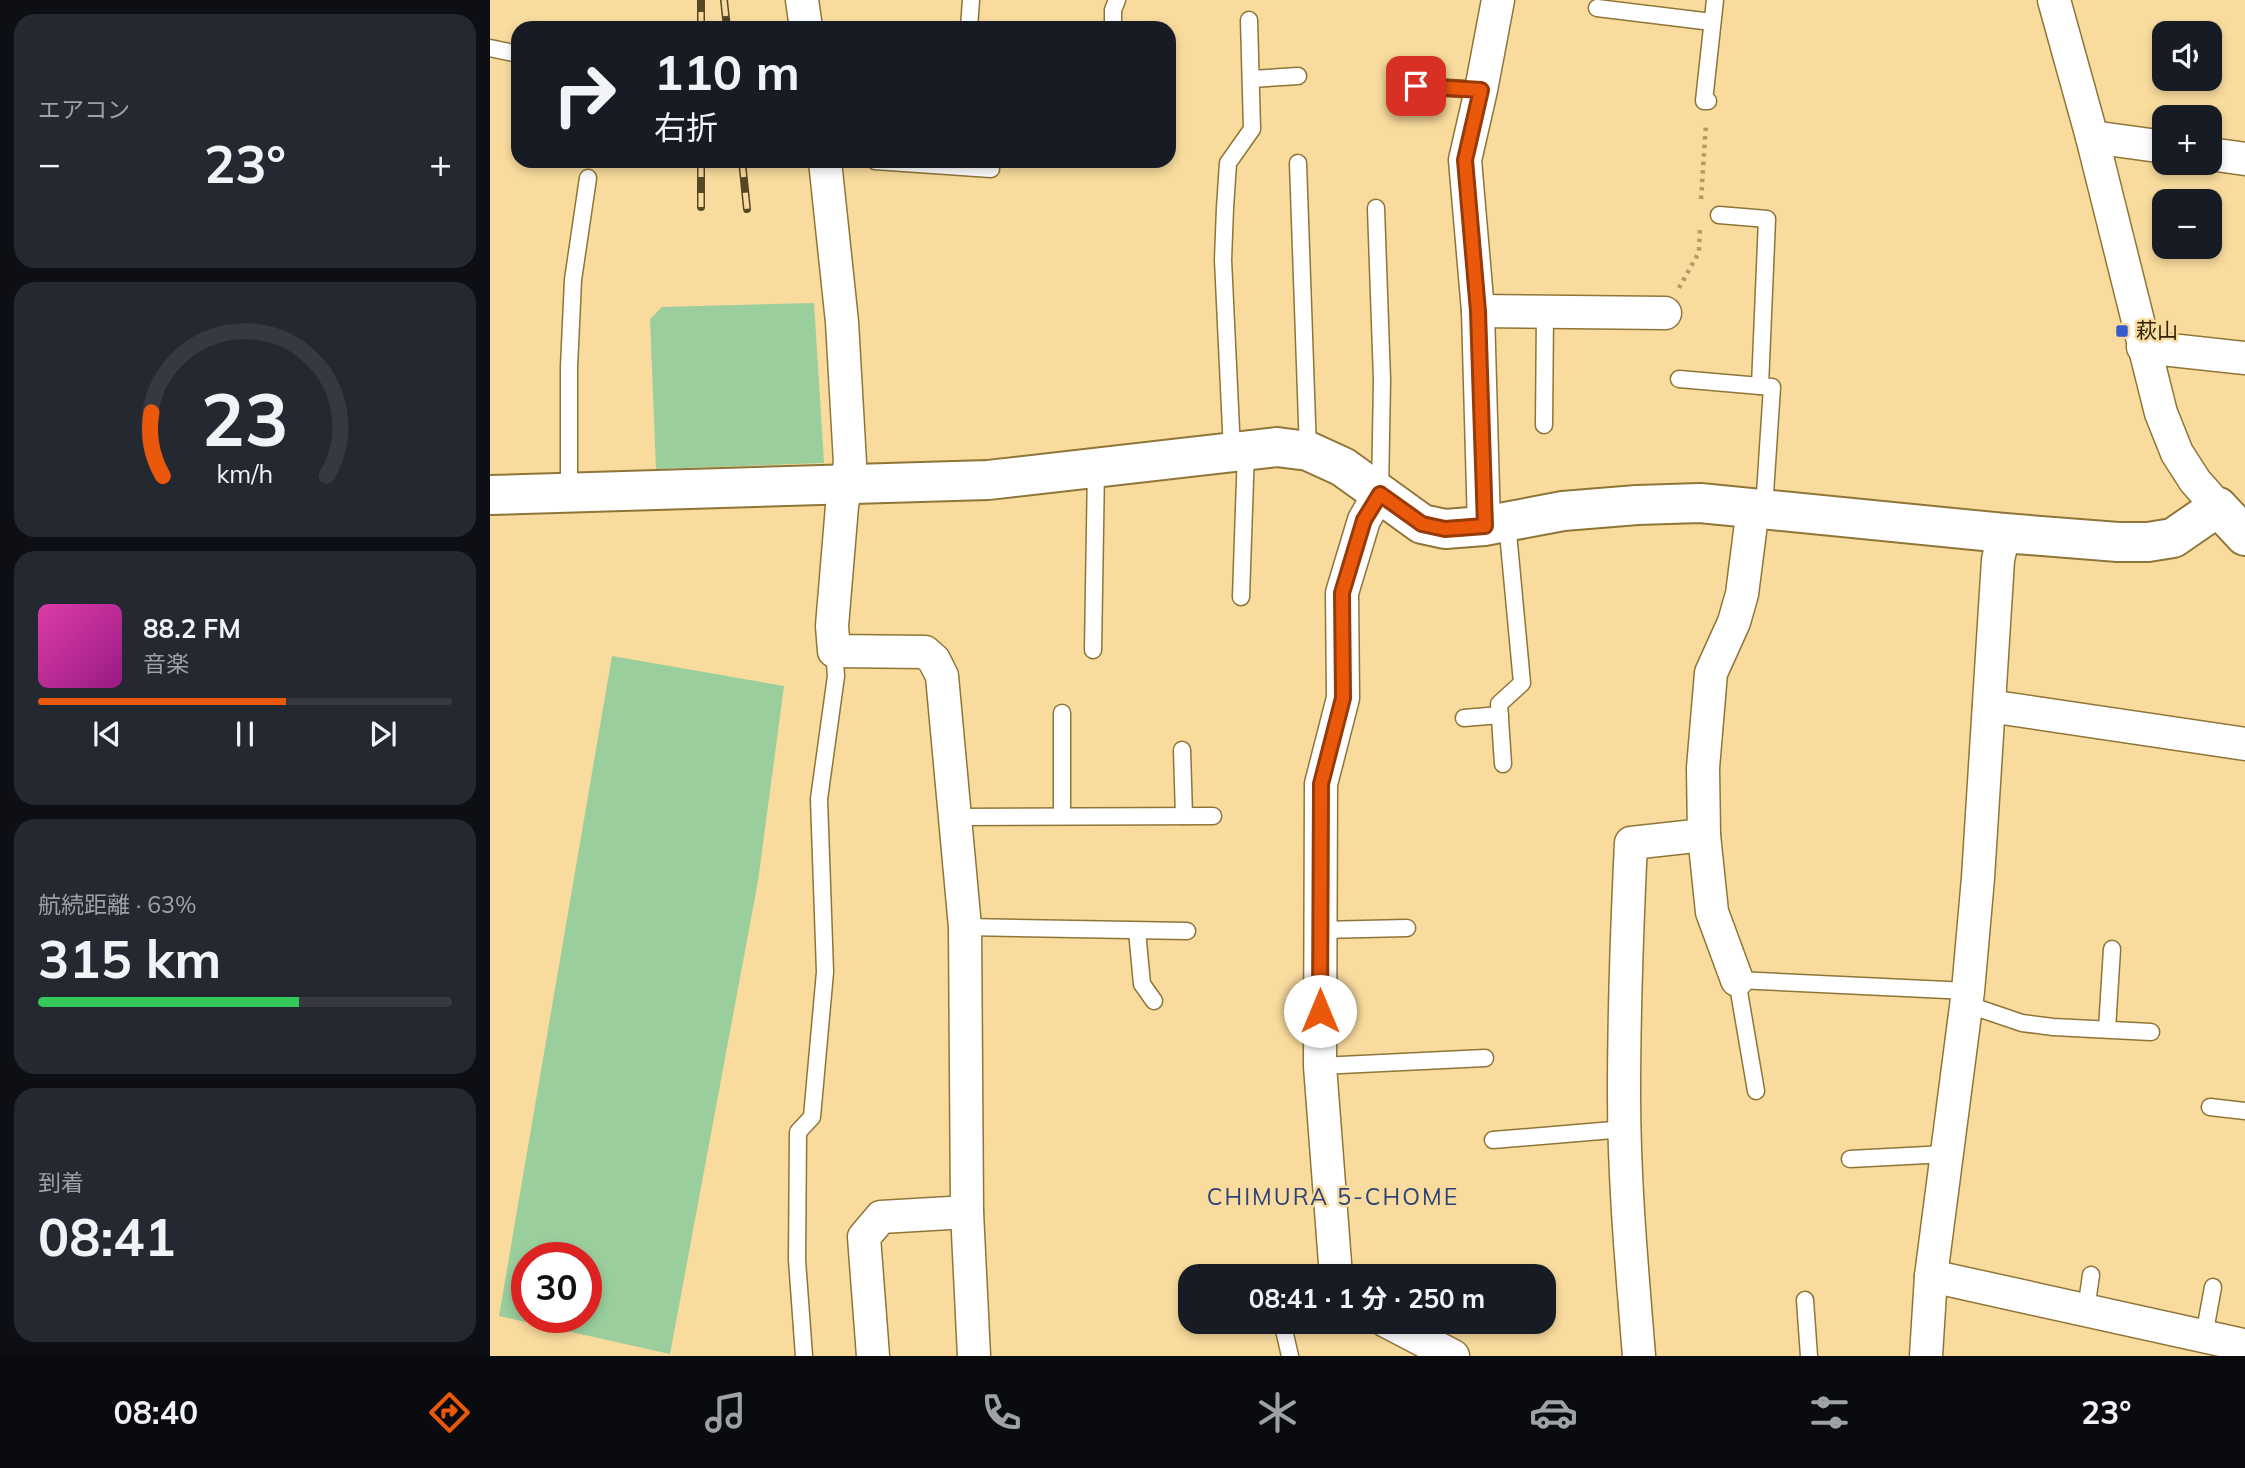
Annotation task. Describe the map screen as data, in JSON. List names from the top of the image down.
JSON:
{
  "districts": ["CHIMURA 5-CHOME"],
  "places": {
    "transit": ["萩山"]
  },
  "page": {
    "tile": [
      "エアコン",
      ["航続距離 · 63%", "315 km"],
      ["到着", "08:41"]
    ],
    "map_buttons": ["+", "−"],
    "turn": ["110 m", "右折"],
    "heat": ["−", "23°", "+"],
    "song": ["88.2 FM", "音楽"],
    "limit": "30",
    "trip": "08:41 · 1 分 · 250 m",
    "tabs": ["08:40", "23°"],
    "gauge": ["23", "km/h"]
  }
}
